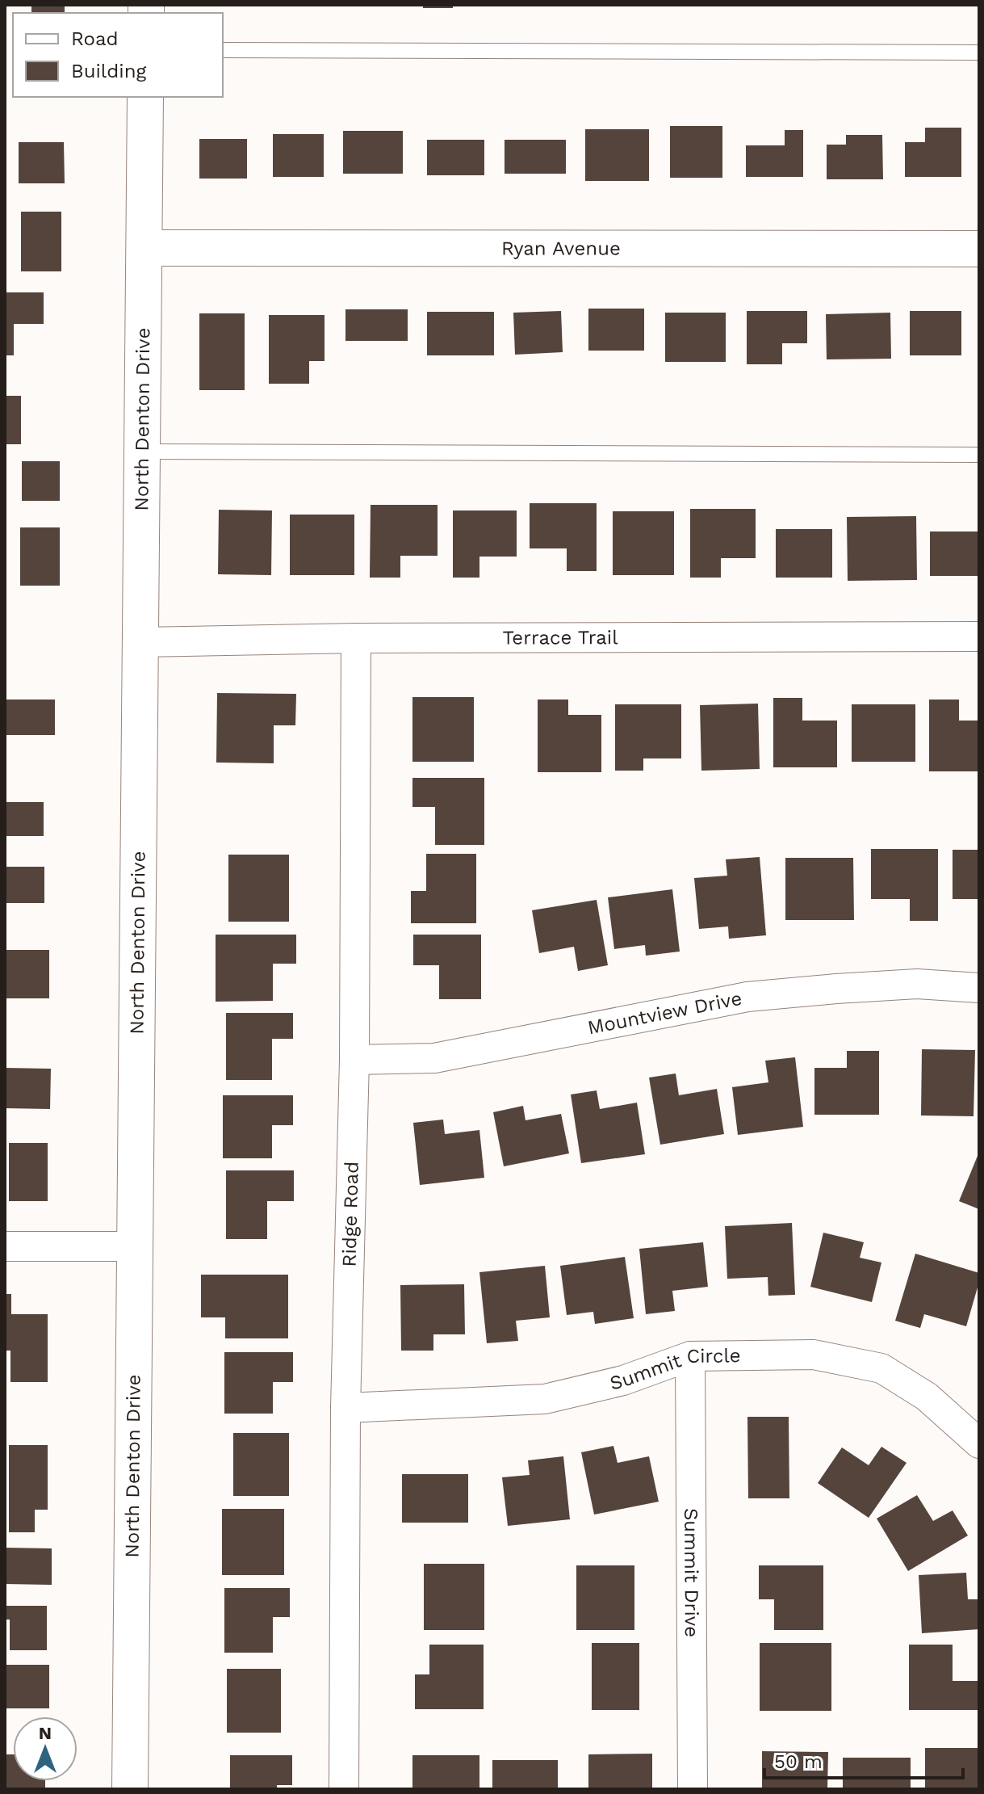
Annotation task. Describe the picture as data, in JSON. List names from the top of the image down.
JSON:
{
  "streets": {
    "street": [
      "Ryan Avenue",
      "North Denton Drive",
      "Terrace Trail",
      "Mountview Drive",
      "Ridge Road",
      "Summit Circle",
      "Summit Drive"
    ]
  },
  "crossings": [
    ["Ryan Avenue", "North Denton Drive"],
    ["North Denton Drive", "Terrace Trail"],
    ["Terrace Trail", "Ridge Road"],
    ["Mountview Drive", "Ridge Road"],
    ["Ridge Road", "Summit Circle"],
    ["Summit Circle", "Summit Drive"]
  ],
  "legend": ["Road", "Building"],
  "scale_bar": "50 m",
  "north": "top"
}
